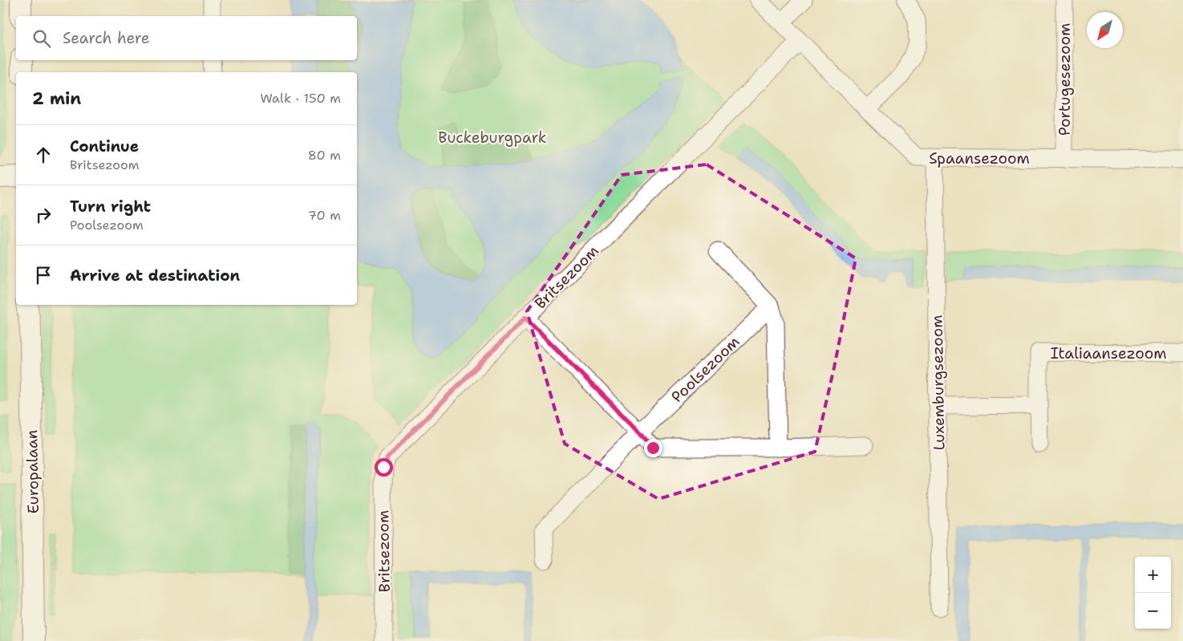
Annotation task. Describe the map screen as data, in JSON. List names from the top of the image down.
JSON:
{
  "streets": {
    "street": [
      "Portugesezoom",
      "Spaansezoom",
      "Britsezoom",
      "Italiaansezoom",
      "Poolsezoom",
      "Luxemburgsezoom",
      "Europalaan"
    ]
  },
  "crossings": [
    ["Portugesezoom", "Spaansezoom"],
    ["Spaansezoom", "Britsezoom"],
    ["Spaansezoom", "Luxemburgsezoom"]
  ],
  "parks": ["Buckeburgpark"],
  "north": "bottom left",
  "page": {
    "search": "Search here",
    "heading": ["2 min", "Walk · 150 m"],
    "list": [
      ["Continue", "Britsezoom", "80 m"],
      ["Turn right", "Poolsezoom", "70 m"],
      "Arrive at destination"
    ],
    "map_buttons": ["+", "−"]
  }
}
